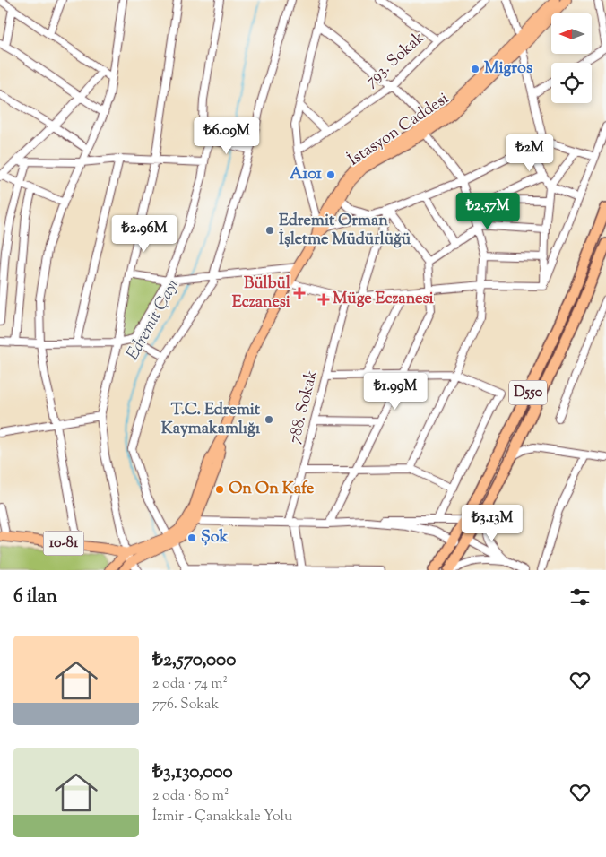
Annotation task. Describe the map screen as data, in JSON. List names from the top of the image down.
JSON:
{
  "streets": {
    "highway": ["D550"],
    "main road": ["İstasyon Caddesi", "10-81"],
    "street": ["793. Sokak", "788. Sokak"]
  },
  "water": ["Edremit Çayı"],
  "places": {
    "other": [
      "Migros",
      "A101",
      "Edremit Orman İşletme Müdürlüğü",
      "T.C. Edremit Kaymakamlığı",
      "On On Kafe",
      "Şok"
    ],
    "health": ["Bülbül Eczanesi", "Müge Eczanesi"]
  },
  "north": "left",
  "page": {
    "price": [
      "₺6.09M",
      "₺2M",
      "₺2.57M",
      "₺2.96M",
      "₺1.99M",
      "₺3.13M"
    ],
    "heading": "6 ilan",
    "list": [
      {
        "name": "₺2,570,000",
        "note": "2 oda · 74 m² · 776. Sokak"
      },
      {
        "name": "₺3,130,000",
        "note": "2 oda · 80 m² · İzmir - Çanakkale Yolu"
      }
    ]
  }
}
